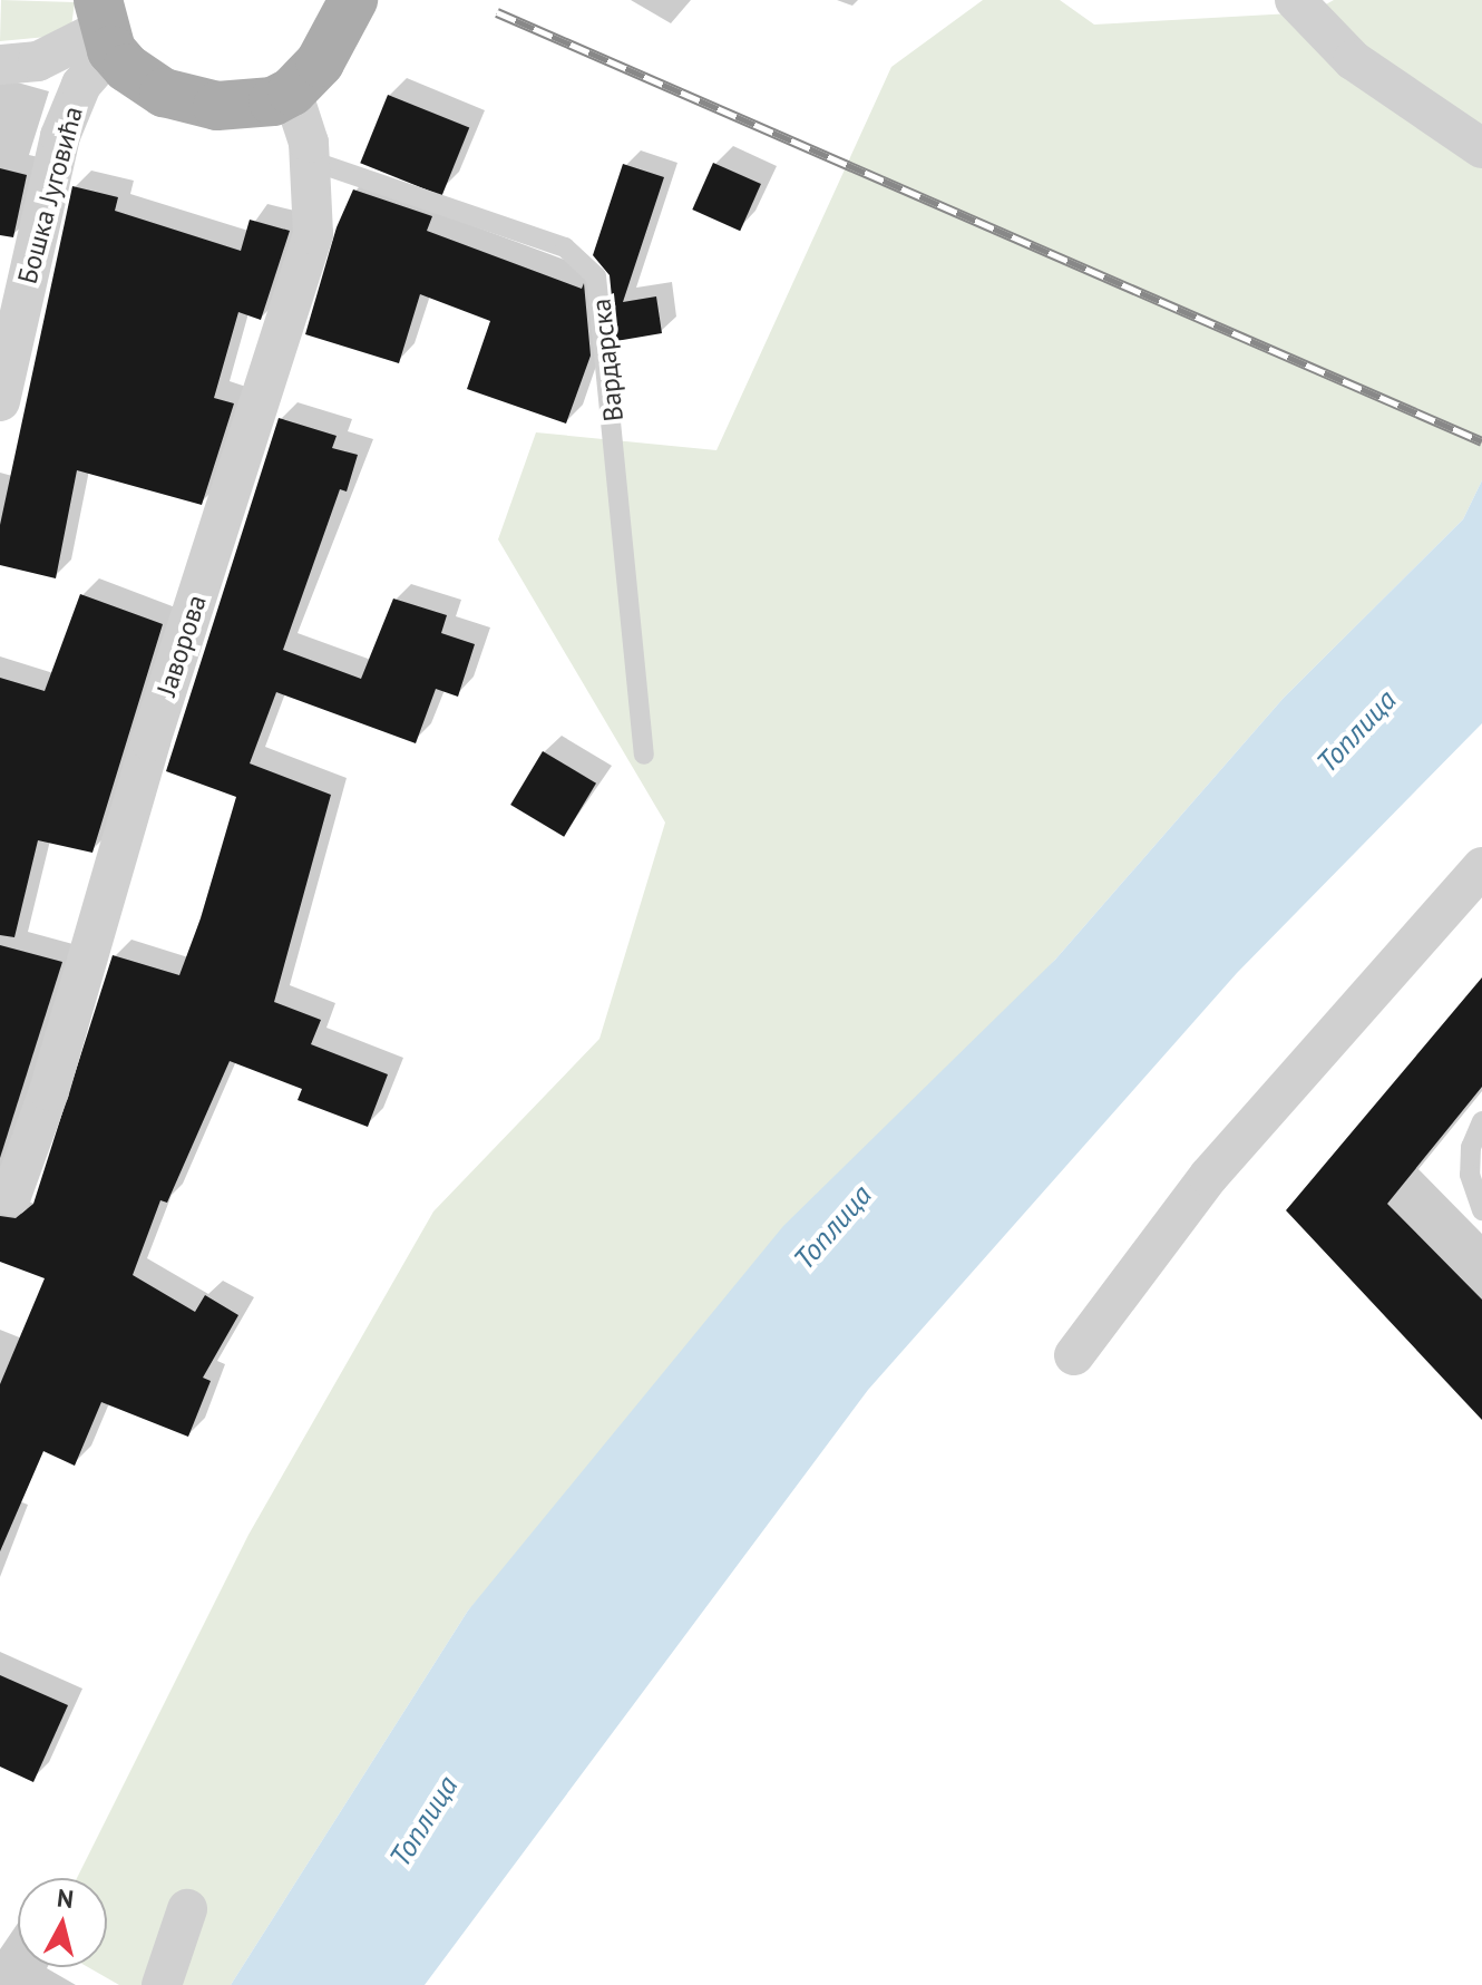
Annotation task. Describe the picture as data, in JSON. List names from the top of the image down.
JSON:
{
  "streets": {
    "street": ["Бошка Југовића", "Јаворова"],
    "lane": ["Вардарска"]
  },
  "crossings": [
    ["Вардарска", "Јаворова"]
  ],
  "water": ["Топлица"],
  "north": "top"
}
